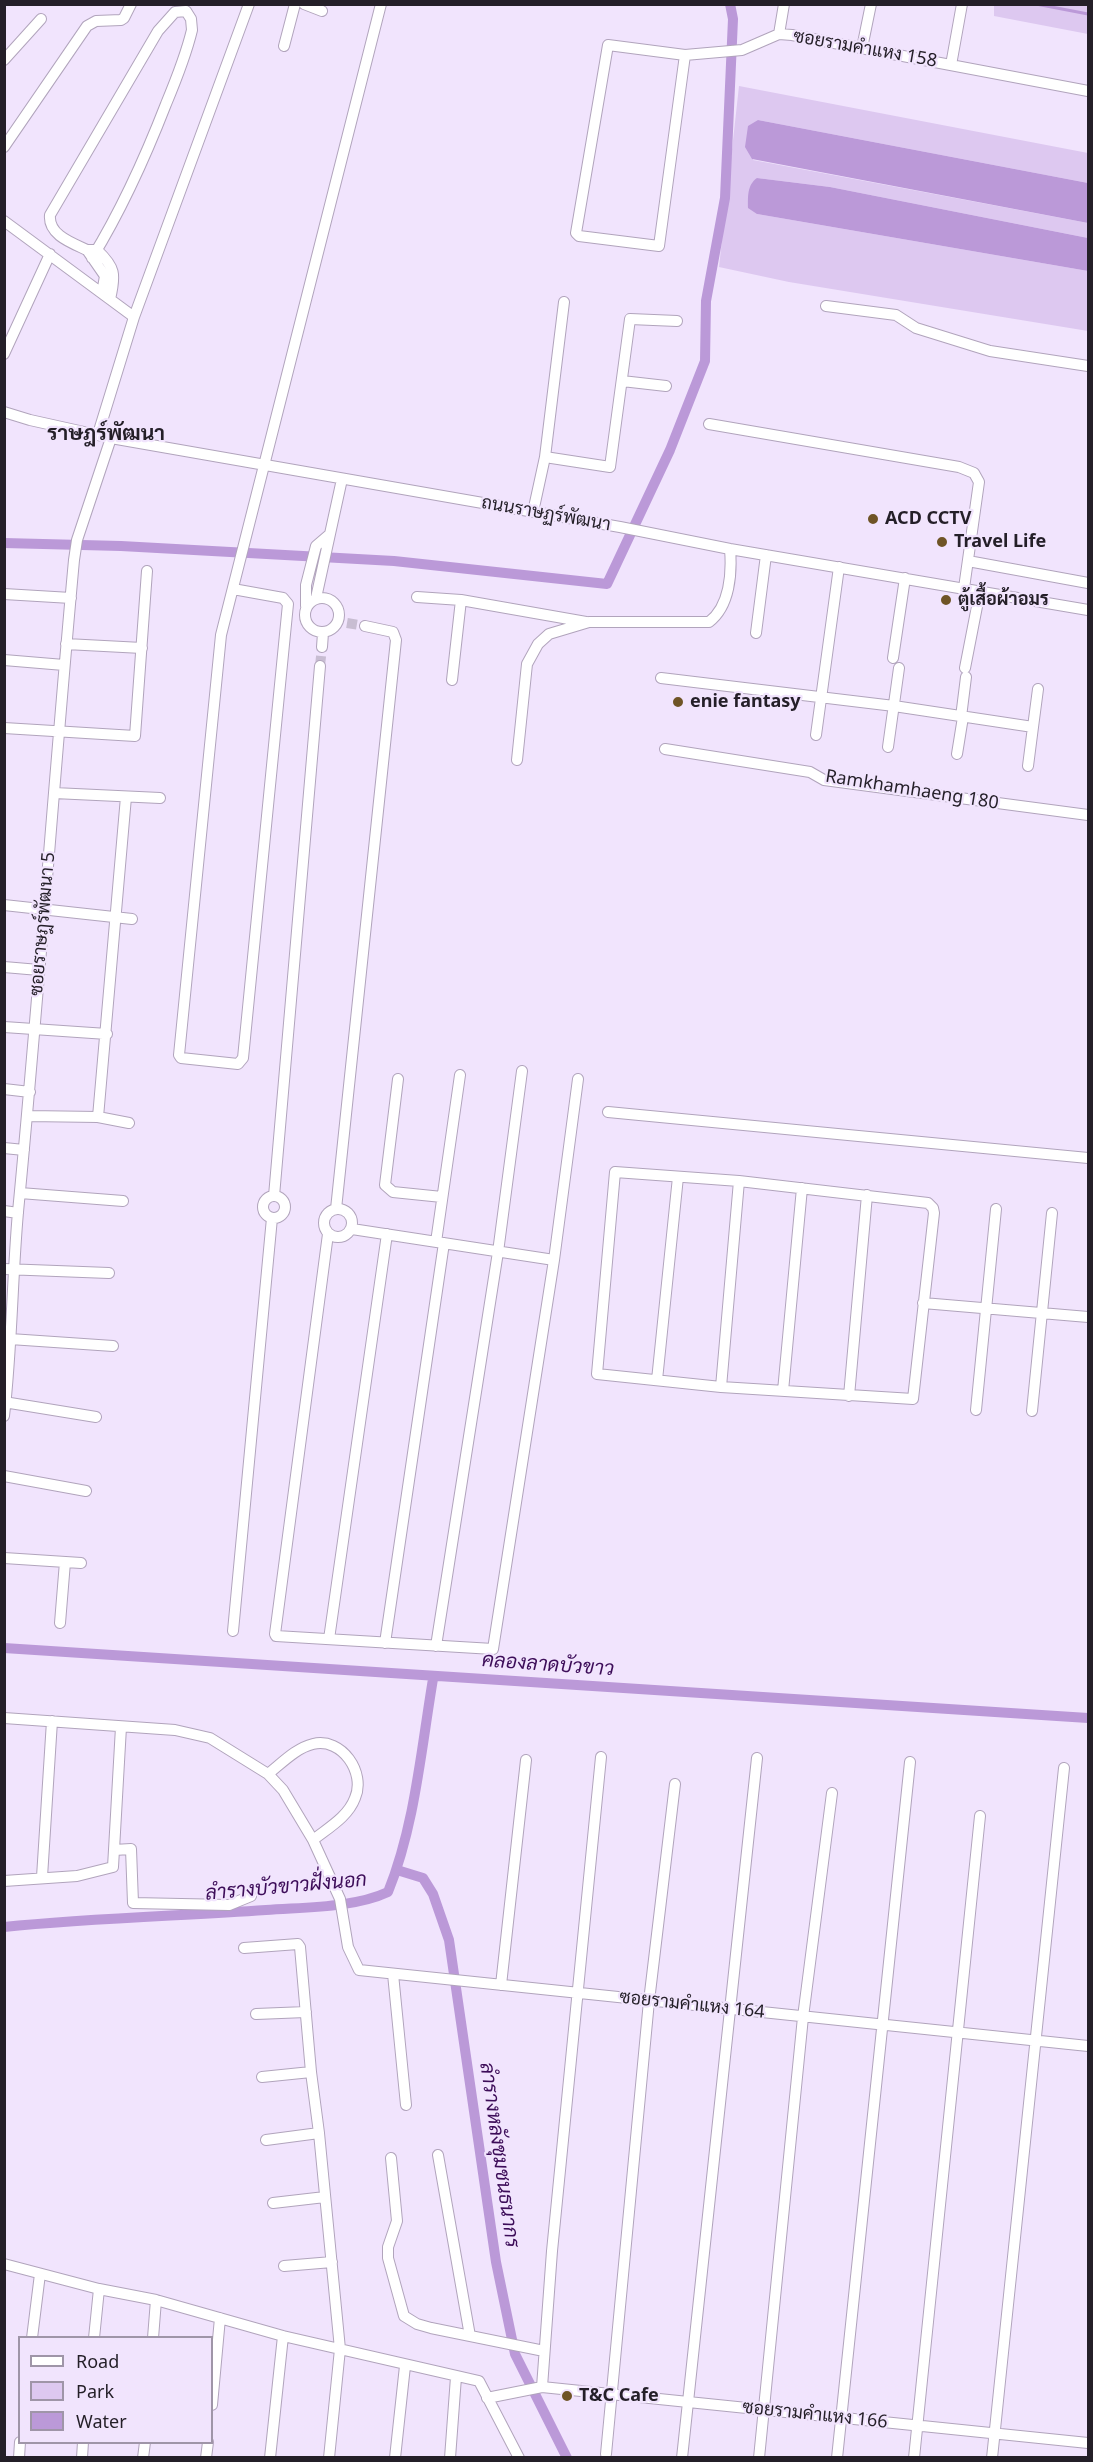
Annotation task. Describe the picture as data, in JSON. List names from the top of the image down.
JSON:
{
  "streets": {
    "street": [
      "ซอยรามคำแหง 158",
      "ถนนราษฏร์พัฒนา",
      "Ramkhamhaeng 180",
      "ซอยราษฎร์พัฒนา 5",
      "ซอยรามคำแหง 164",
      "ซอยรามคำแหง 166"
    ]
  },
  "crossings": [
    ["ถนนราษฏร์พัฒนา", "ซอยราษฎร์พัฒนา 5"]
  ],
  "districts": ["ราษฎร์พัฒนา"],
  "water": ["คลองลาดบัวขาว", "ลำรางบัวขาวฝั่งนอก", "ลำรางหลังชุมชนธนากร"],
  "places": [
    "ACD CCTV",
    "Travel Life",
    "ตู้เสื้อผ้าอมร",
    "enie fantasy",
    "T&C Cafe"
  ],
  "legend": ["Road", "Park", "Water"]
}
